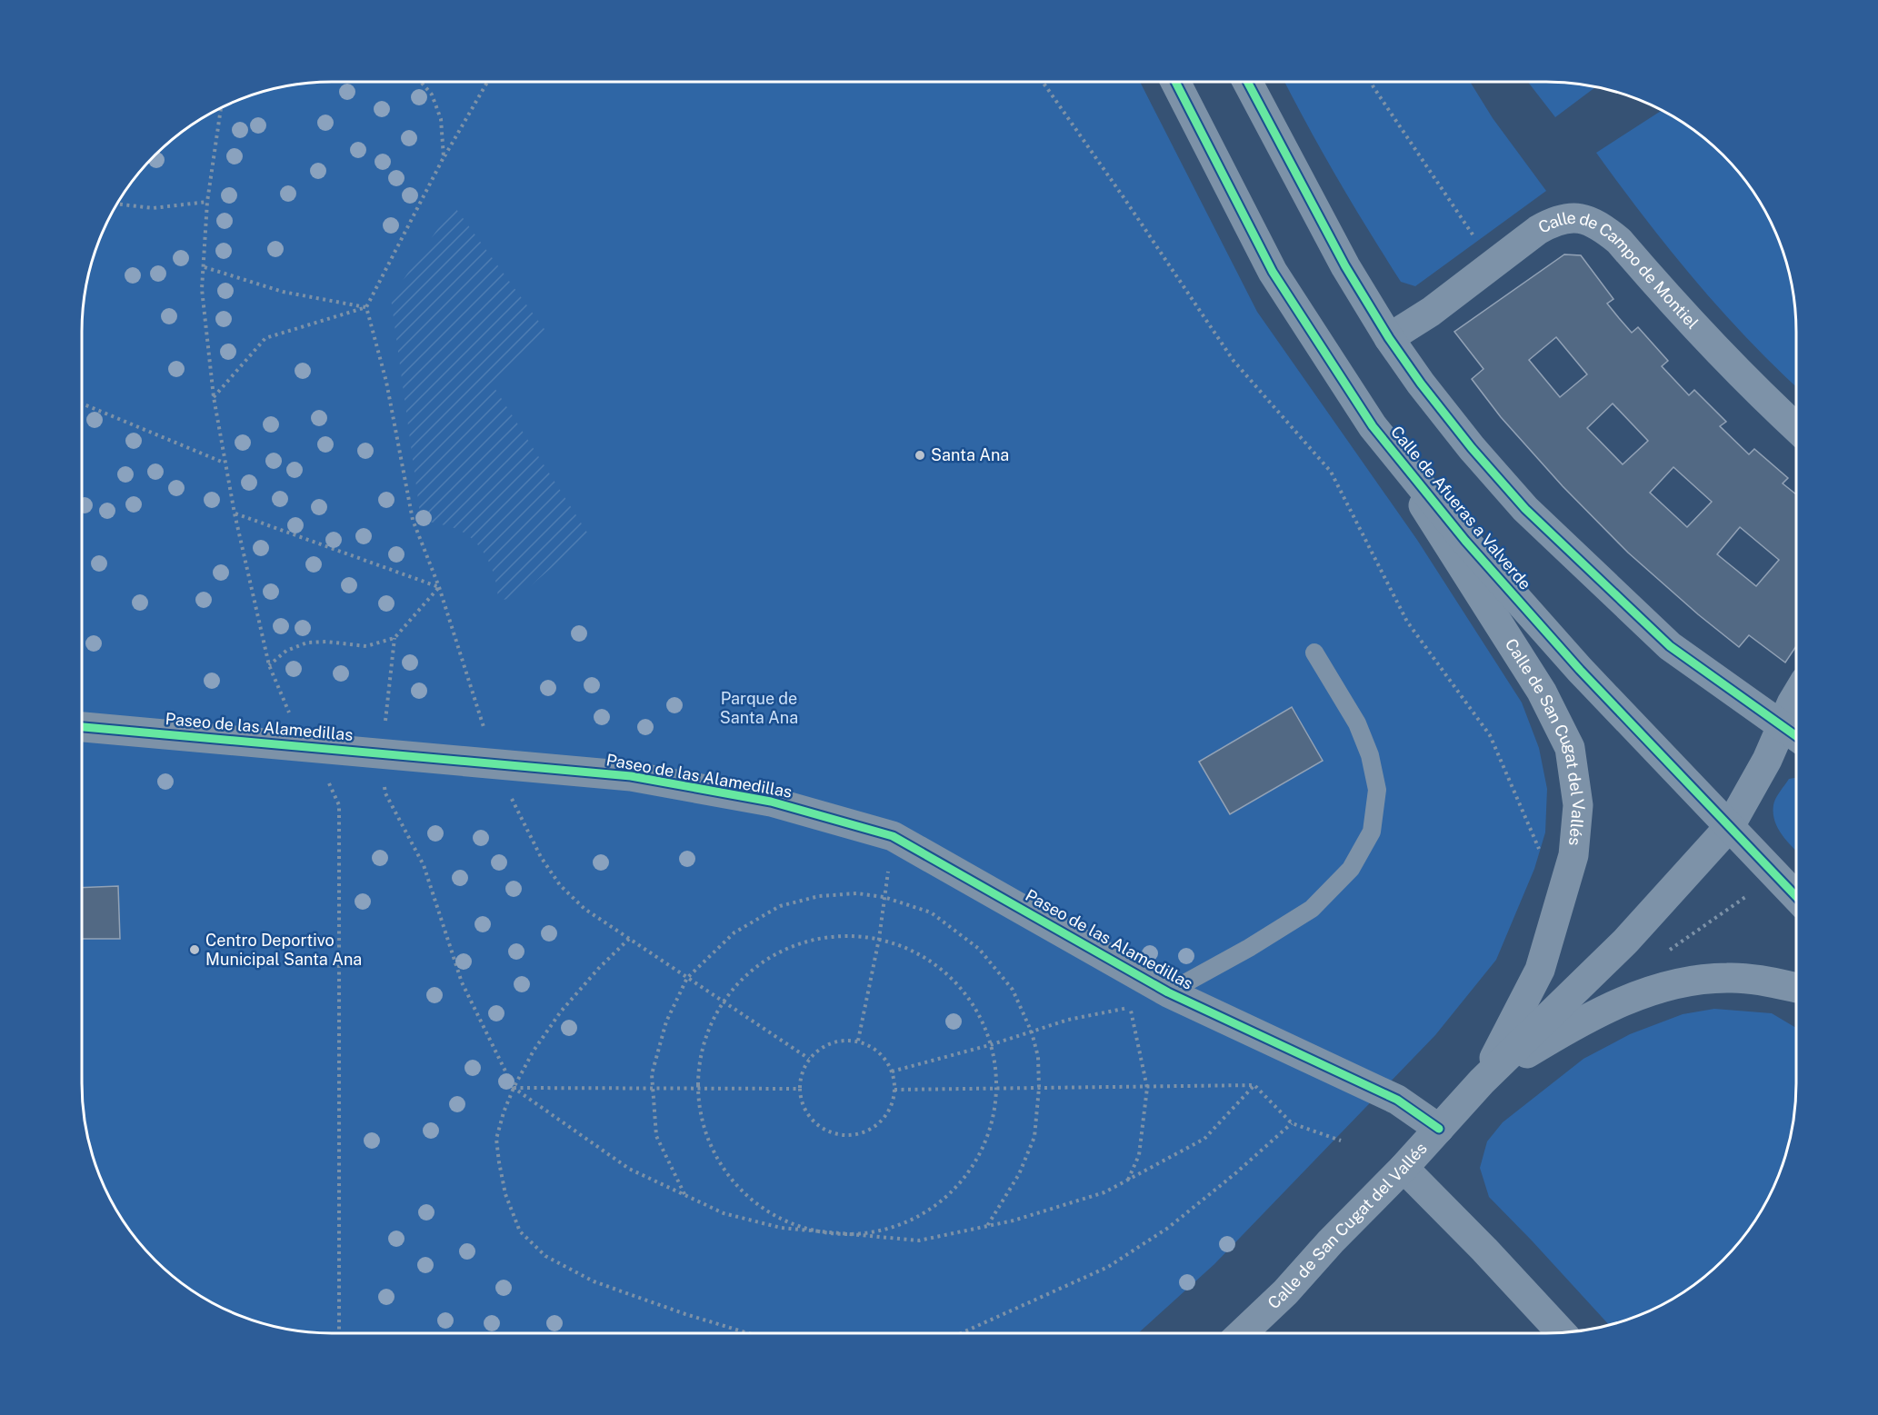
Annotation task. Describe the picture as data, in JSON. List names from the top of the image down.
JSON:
{
  "streets": {
    "street": [
      "Calle de Campo de Montiel",
      "Calle de Afueras a Valverde",
      "Paseo de las Alamedillas",
      "Calle de San Cugat del Vallés"
    ]
  },
  "crossings": [
    ["Calle de Afueras a Valverde", "Calle de San Cugat del Vallés"],
    ["Paseo de las Alamedillas", "Calle de San Cugat del Vallés"]
  ],
  "parks": ["Parque de Santa Ana"],
  "places": ["Santa Ana", "Centro Deportivo Municipal Santa Ana"]
}
